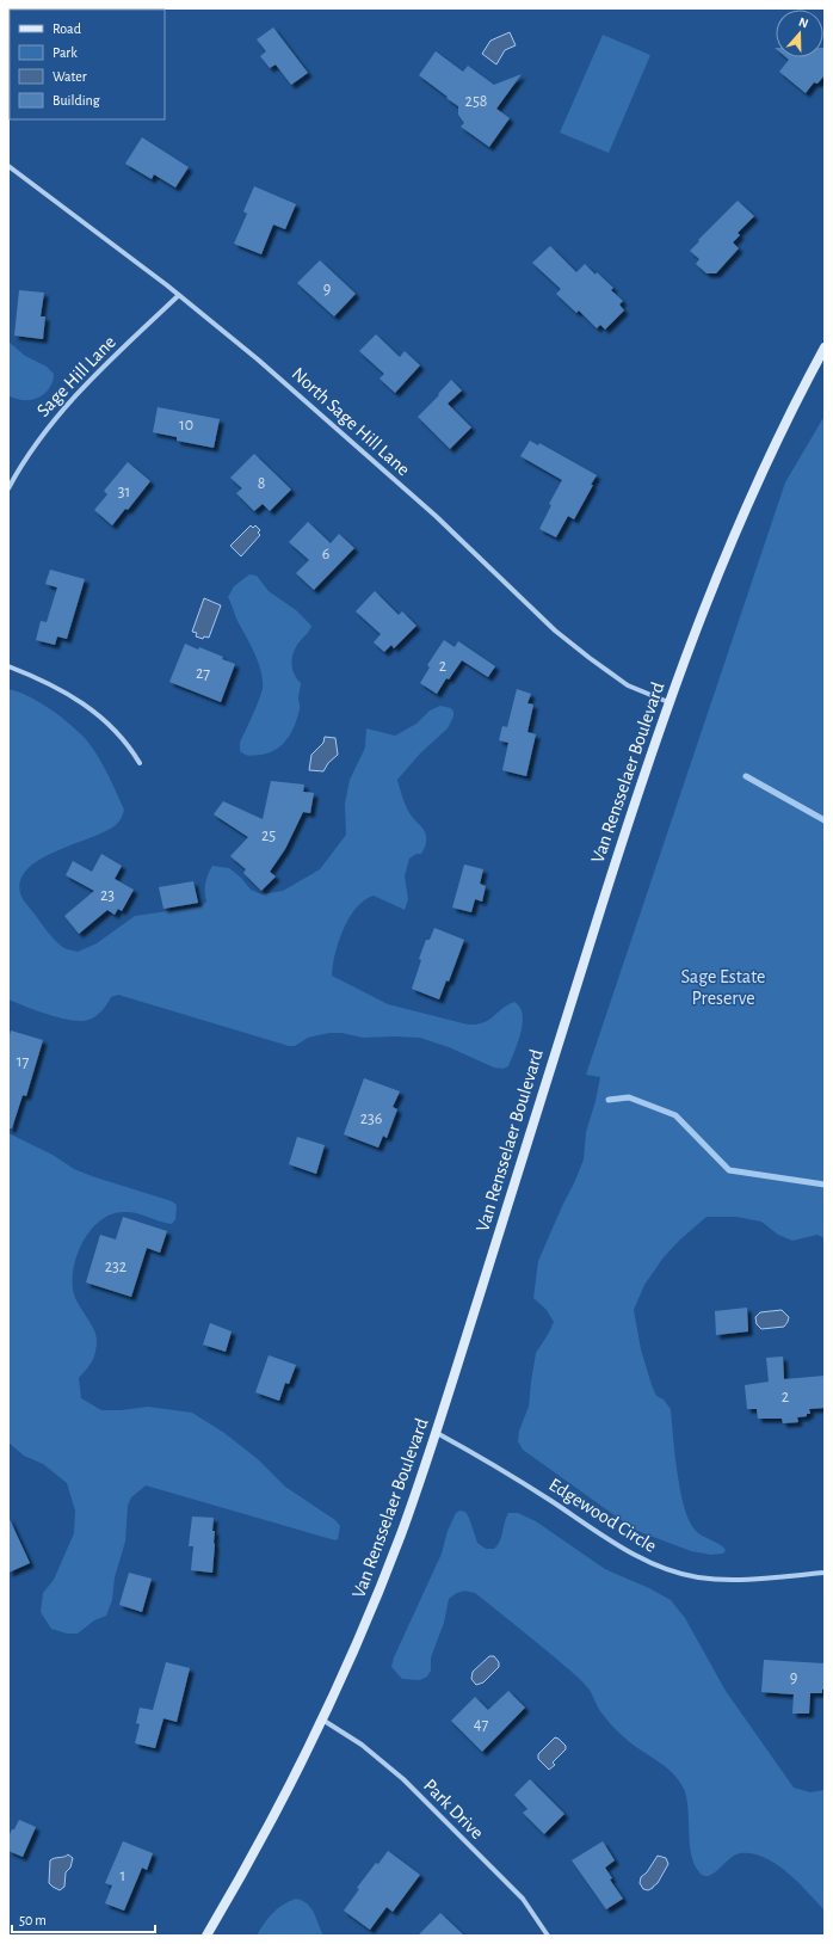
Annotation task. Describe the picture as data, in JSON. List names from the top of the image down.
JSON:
{
  "streets": {
    "main road": ["Van Rensselaer Boulevard"],
    "street": [
      "Sage Hill Lane",
      "North Sage Hill Lane",
      "Edgewood Circle",
      "Park Drive"
    ]
  },
  "crossings": [
    ["Sage Hill Lane", "North Sage Hill Lane"],
    ["North Sage Hill Lane", "Van Rensselaer Boulevard"],
    ["Van Rensselaer Boulevard", "Edgewood Circle"],
    ["Van Rensselaer Boulevard", "Park Drive"]
  ],
  "parks": ["Sage Estate Preserve"],
  "house_numbers": [
    "258",
    "9",
    "10",
    "8",
    "31",
    "6",
    "2",
    "27",
    "25",
    "23",
    "17",
    "236",
    "232",
    "2",
    "9",
    "47",
    "1"
  ],
  "legend": [
    "Road",
    "Park",
    "Water",
    "Building"
  ],
  "scale_bar": "50 m",
  "north": "top"
}
